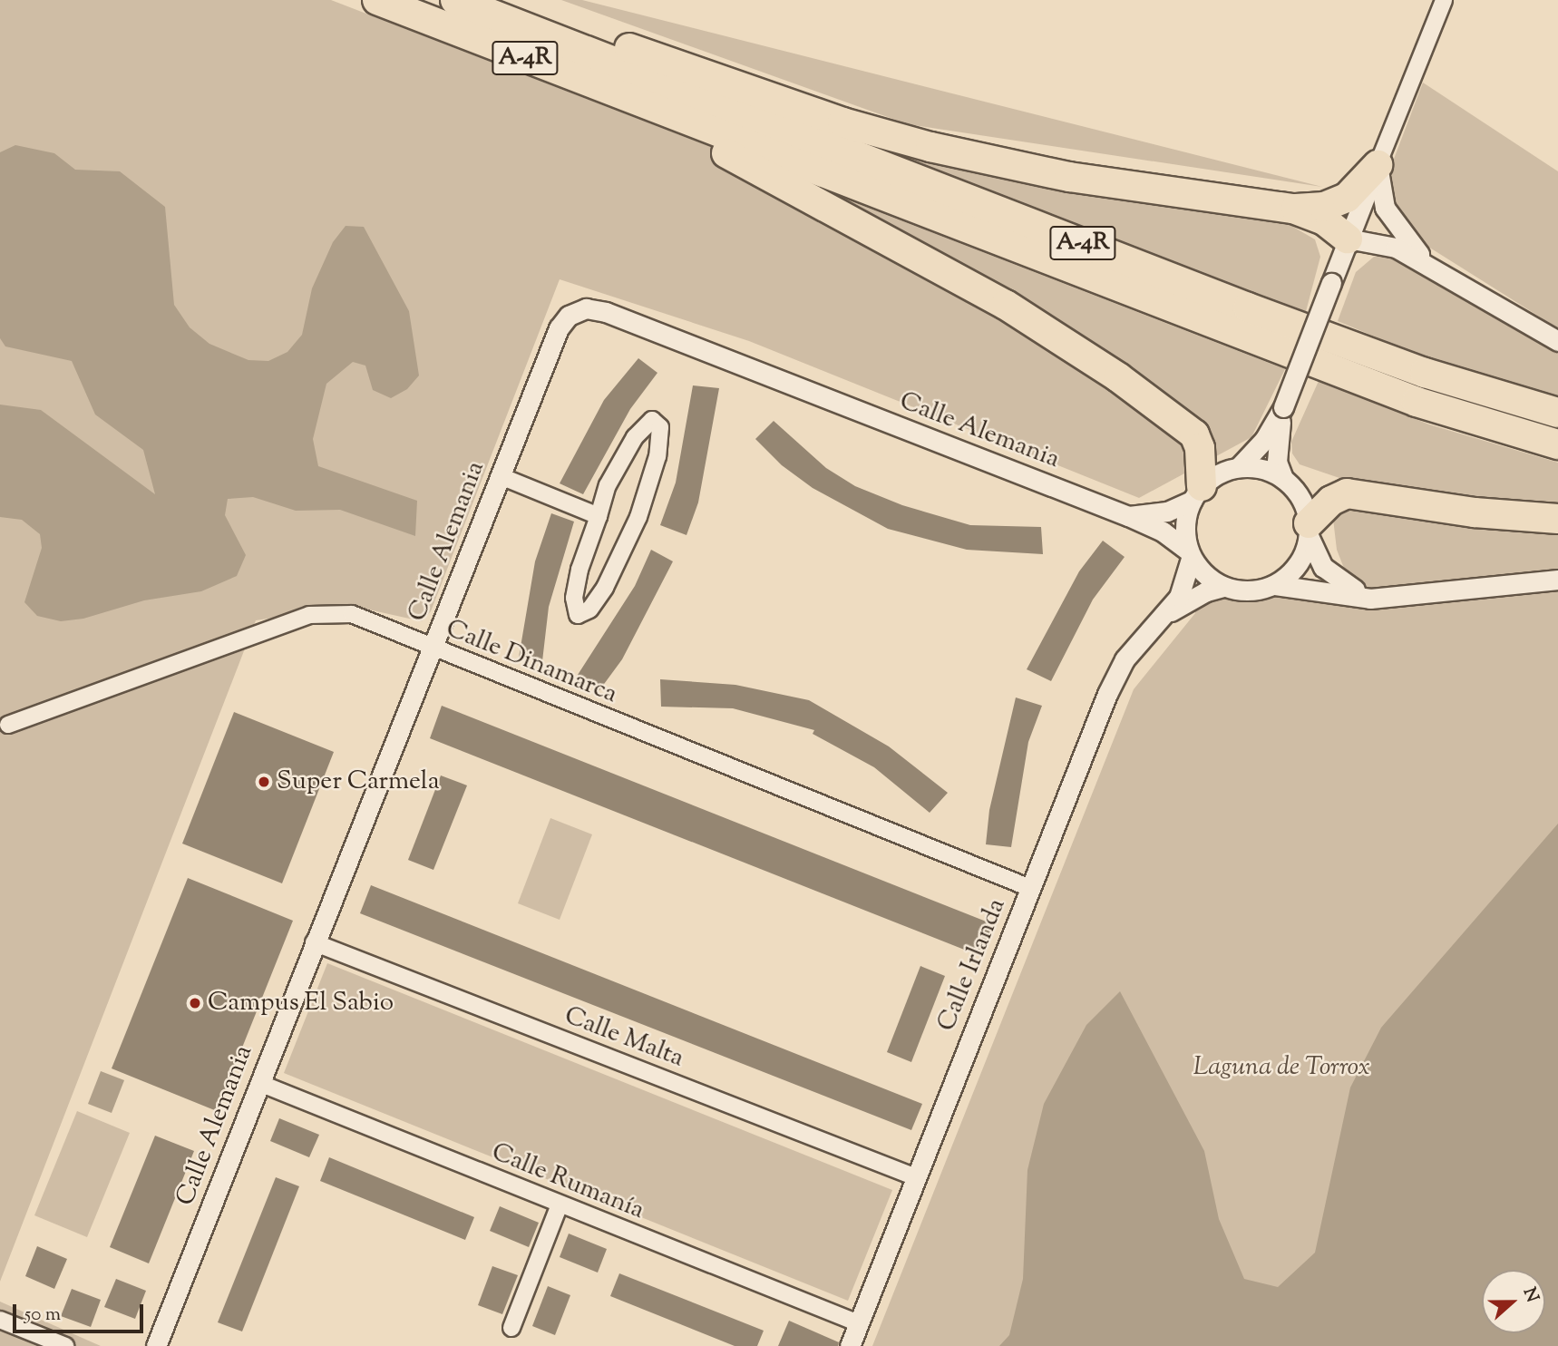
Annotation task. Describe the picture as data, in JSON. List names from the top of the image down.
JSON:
{
  "streets": {
    "highway": ["A-4R"],
    "street": [
      "Calle Alemania",
      "Calle Dinamarca",
      "Calle Irlanda",
      "Calle Malta",
      "Calle Rumanía"
    ]
  },
  "crossings": [
    ["Calle Alemania", "Calle Dinamarca"],
    ["Calle Alemania", "Calle Irlanda"],
    ["Calle Alemania", "Calle Malta"],
    ["Calle Alemania", "Calle Rumanía"],
    ["Calle Dinamarca", "Calle Irlanda"],
    ["Calle Irlanda", "Calle Malta"],
    ["Calle Irlanda", "Calle Rumanía"]
  ],
  "parks": ["Laguna de Torrox"],
  "places": ["Super Carmela", "Campus El Sabio"],
  "scale_bar": "50 m",
  "north": "right"
}
